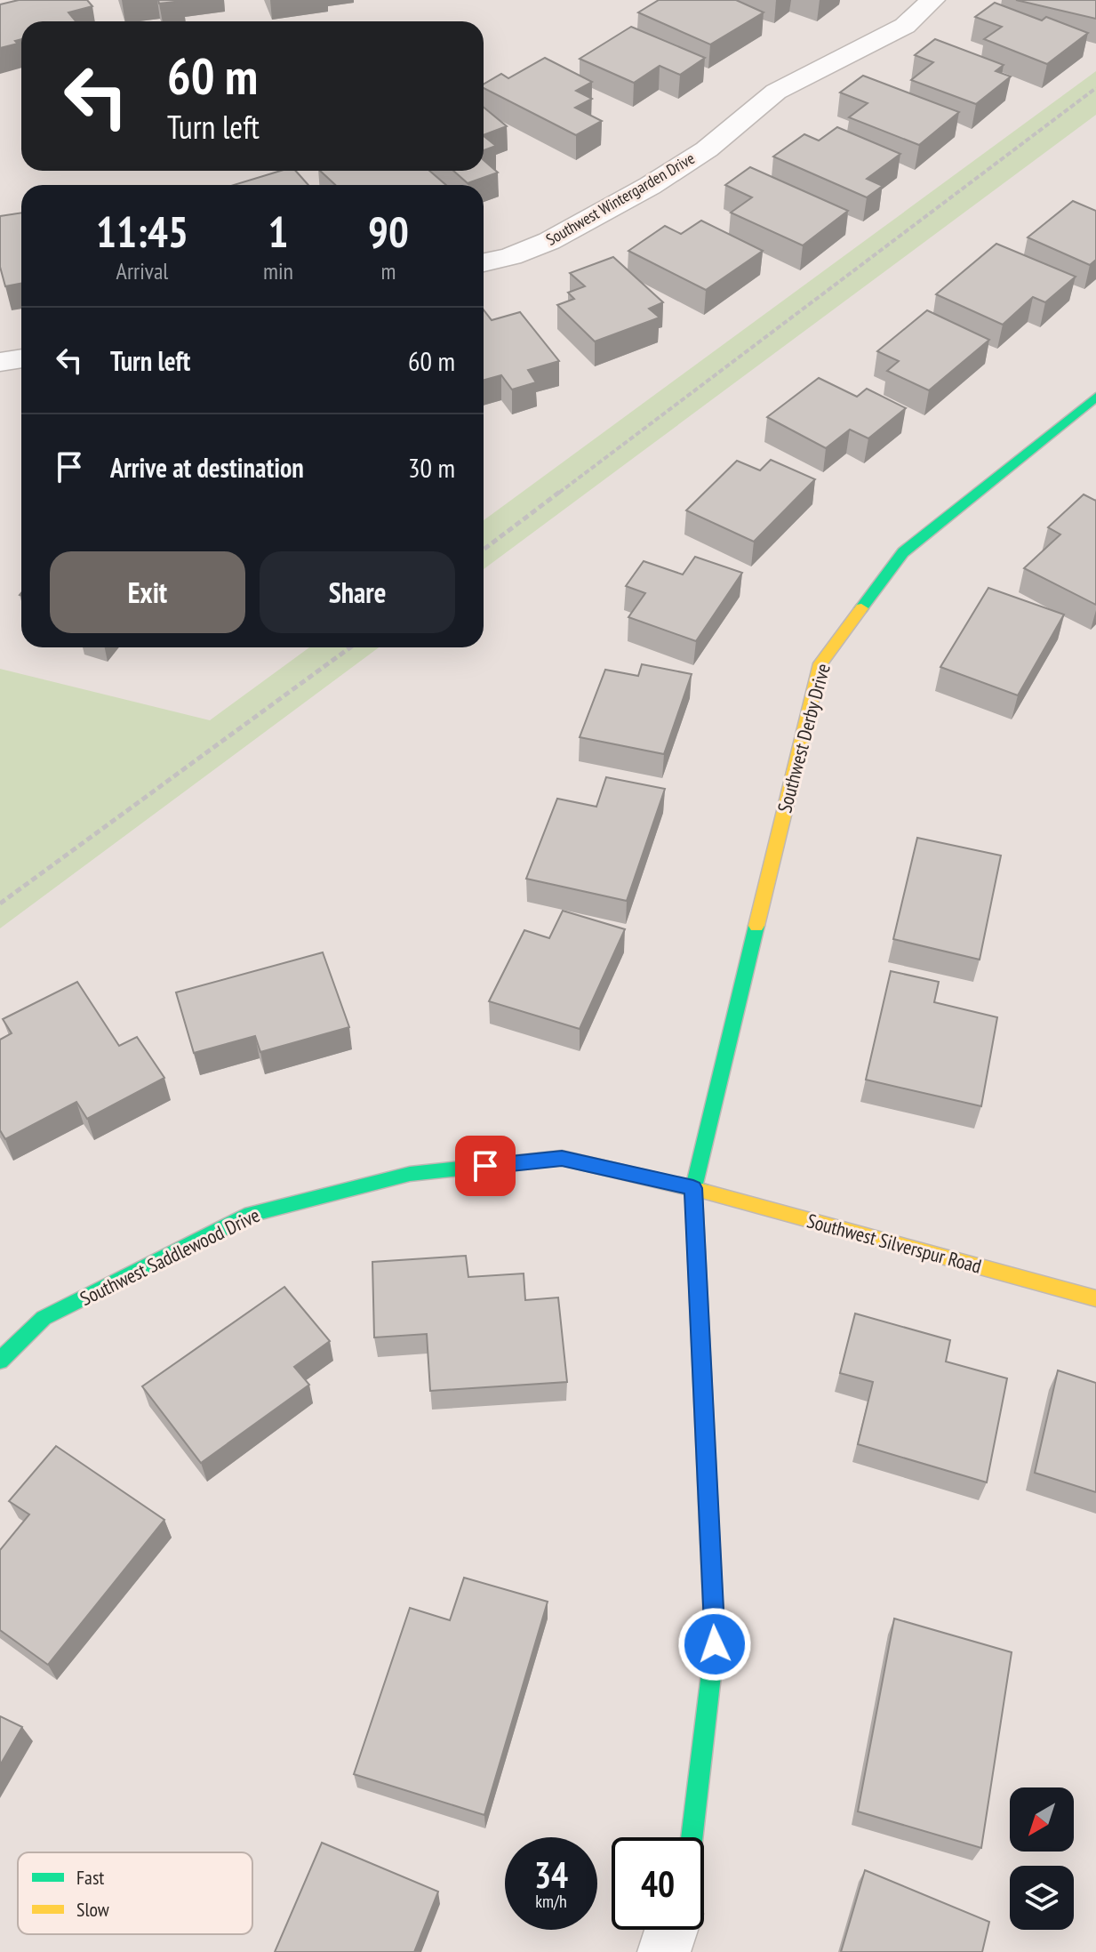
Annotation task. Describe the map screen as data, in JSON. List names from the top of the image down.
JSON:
{
  "streets": {
    "street": [
      "Southwest Wintergarden Drive",
      "Southwest Derby Drive",
      "Southwest Silverspur Road",
      "Southwest Saddlewood Drive"
    ]
  },
  "crossings": [
    ["Southwest Derby Drive", "Southwest Silverspur Road"],
    ["Southwest Derby Drive", "Southwest Saddlewood Drive"],
    ["Southwest Silverspur Road", "Southwest Saddlewood Drive"]
  ],
  "legend": ["Fast", "Slow"],
  "north": "bottom left",
  "page": {
    "turn": ["60 m", "Turn left"],
    "eta": [
      "11:45",
      "Arrival",
      "1",
      "min",
      "90",
      "m"
    ],
    "list": [
      {
        "name": "Turn left",
        "value": "60 m"
      },
      {
        "name": "Arrive at destination",
        "value": "30 m"
      }
    ],
    "buttons": ["Exit", "Share"],
    "speed": "34 km/h",
    "limit": "40"
  }
}
